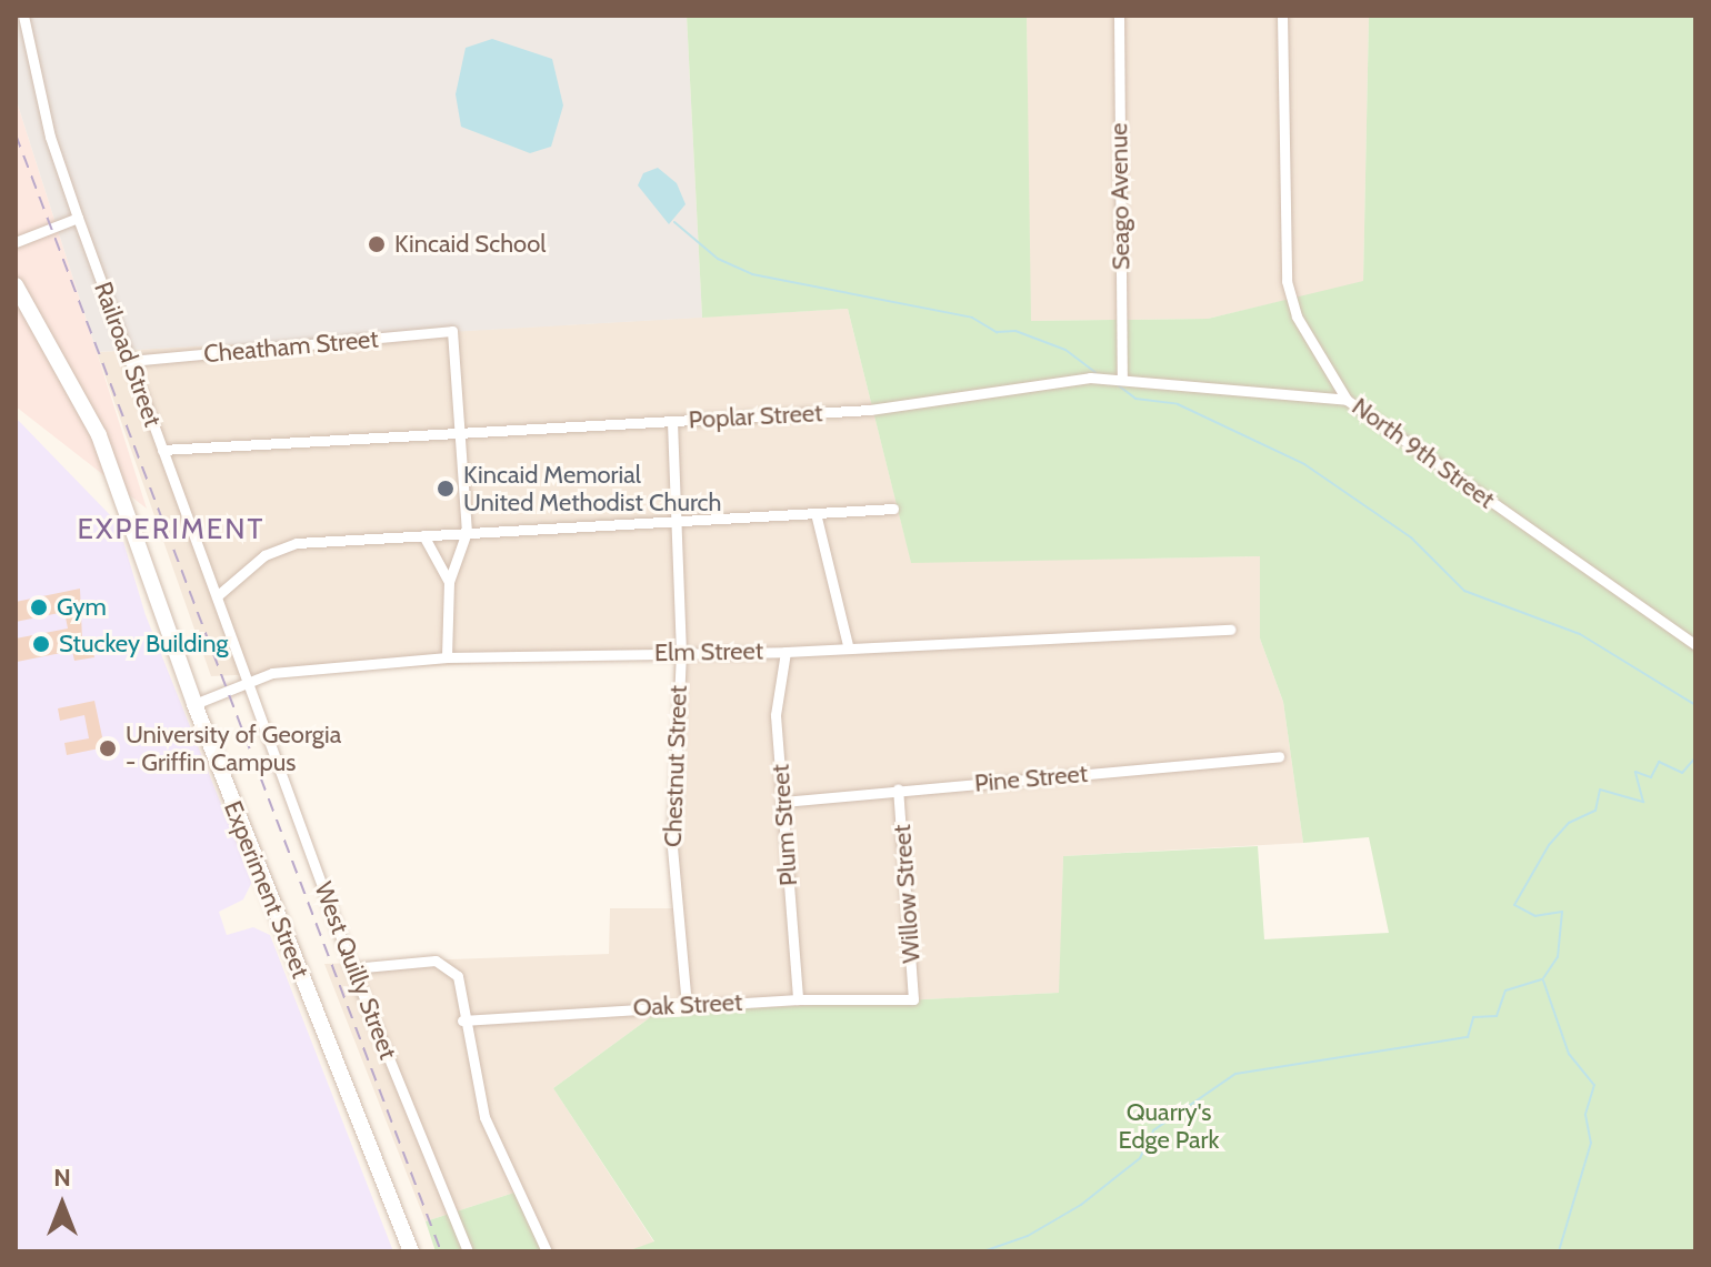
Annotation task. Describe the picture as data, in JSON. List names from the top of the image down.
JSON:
{
  "streets": {
    "main road": ["Experiment Street"],
    "street": [
      "Seago Avenue",
      "Cheatham Street",
      "Railroad Street",
      "Poplar Street",
      "North 9th Street",
      "Elm Street",
      "Chestnut Street",
      "Pine Street",
      "Plum Street",
      "Willow Street",
      "West Quilly Street",
      "Oak Street"
    ]
  },
  "crossings": [
    ["Seago Avenue", "Poplar Street"],
    ["Cheatham Street", "Railroad Street"],
    ["Cheatham Street", "Poplar Street"],
    ["Railroad Street", "Poplar Street"],
    ["Railroad Street", "Elm Street"],
    ["Railroad Street", "West Quilly Street"],
    ["Poplar Street", "North 9th Street"],
    ["Poplar Street", "Chestnut Street"],
    ["Elm Street", "Chestnut Street"],
    ["Elm Street", "Plum Street"],
    ["Elm Street", "Experiment Street"],
    ["Elm Street", "West Quilly Street"],
    ["Chestnut Street", "Oak Street"],
    ["Pine Street", "Plum Street"],
    ["Pine Street", "Willow Street"],
    ["Plum Street", "Oak Street"],
    ["Willow Street", "Oak Street"]
  ],
  "districts": ["EXPERIMENT"],
  "parks": ["Quarry's Edge Park"],
  "places": [
    "Kincaid School",
    "Kincaid Memorial United Methodist Church",
    "Gym",
    "Stuckey Building",
    "University of Georgia - Griffin Campus"
  ],
  "north": "top"
}
